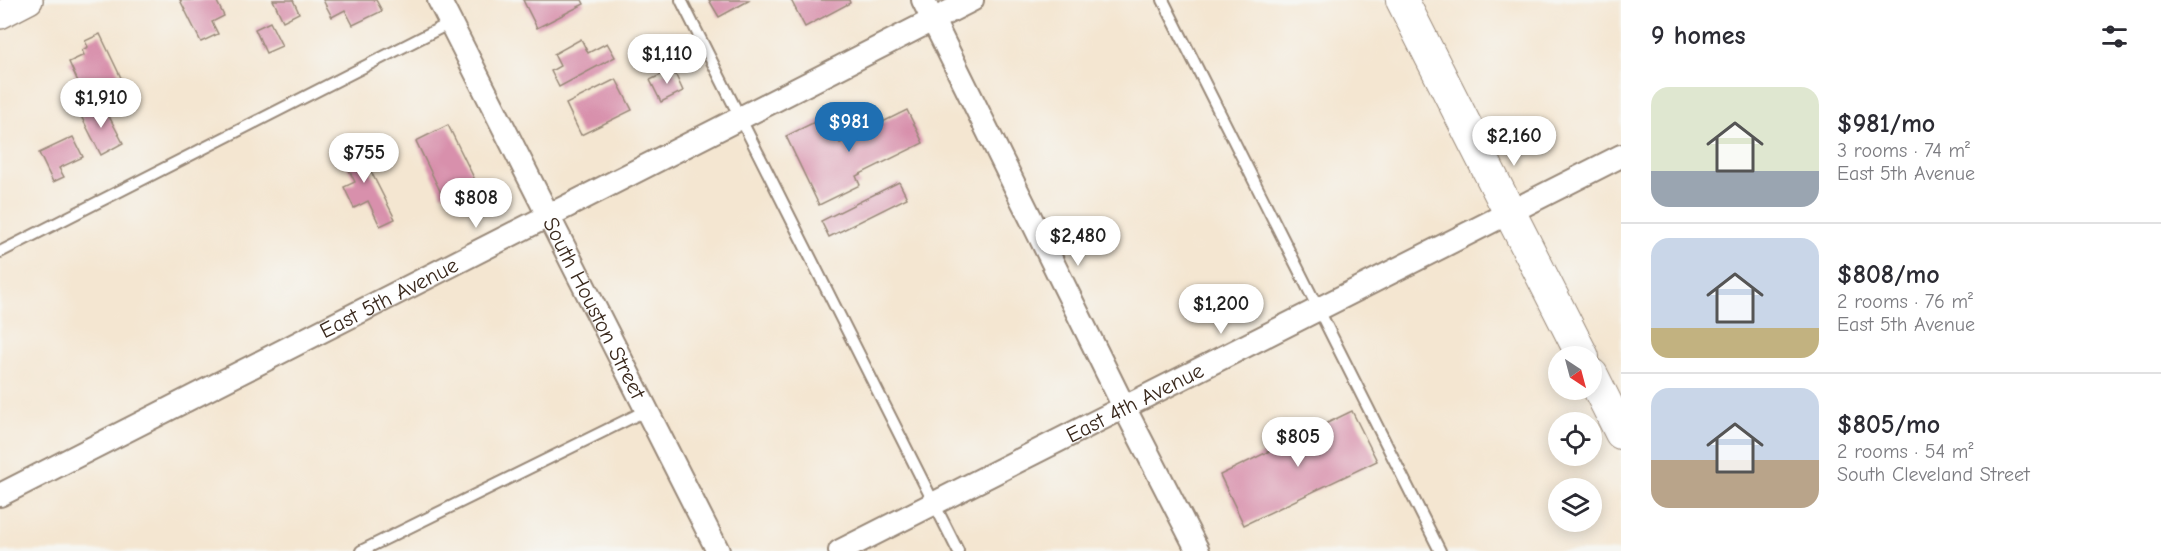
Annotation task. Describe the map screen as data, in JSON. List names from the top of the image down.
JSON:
{
  "streets": {
    "street": ["East 5th Avenue", "South Houston Street", "East 4th Avenue"]
  },
  "crossings": [
    ["East 5th Avenue", "South Houston Street"]
  ],
  "north": "bottom right",
  "page": {
    "heading": "9 homes",
    "price": [
      "$1,110",
      "$1,910",
      "$981",
      "$2,160",
      "$755",
      "$808",
      "$2,480",
      "$1,200",
      "$805"
    ],
    "list": [
      {
        "name": "$981/mo",
        "note": "3 rooms · 74 m² · East 5th Avenue"
      },
      {
        "name": "$808/mo",
        "note": "2 rooms · 76 m² · East 5th Avenue"
      },
      {
        "name": "$805/mo",
        "note": "2 rooms · 54 m² · South Cleveland Street"
      }
    ]
  }
}
